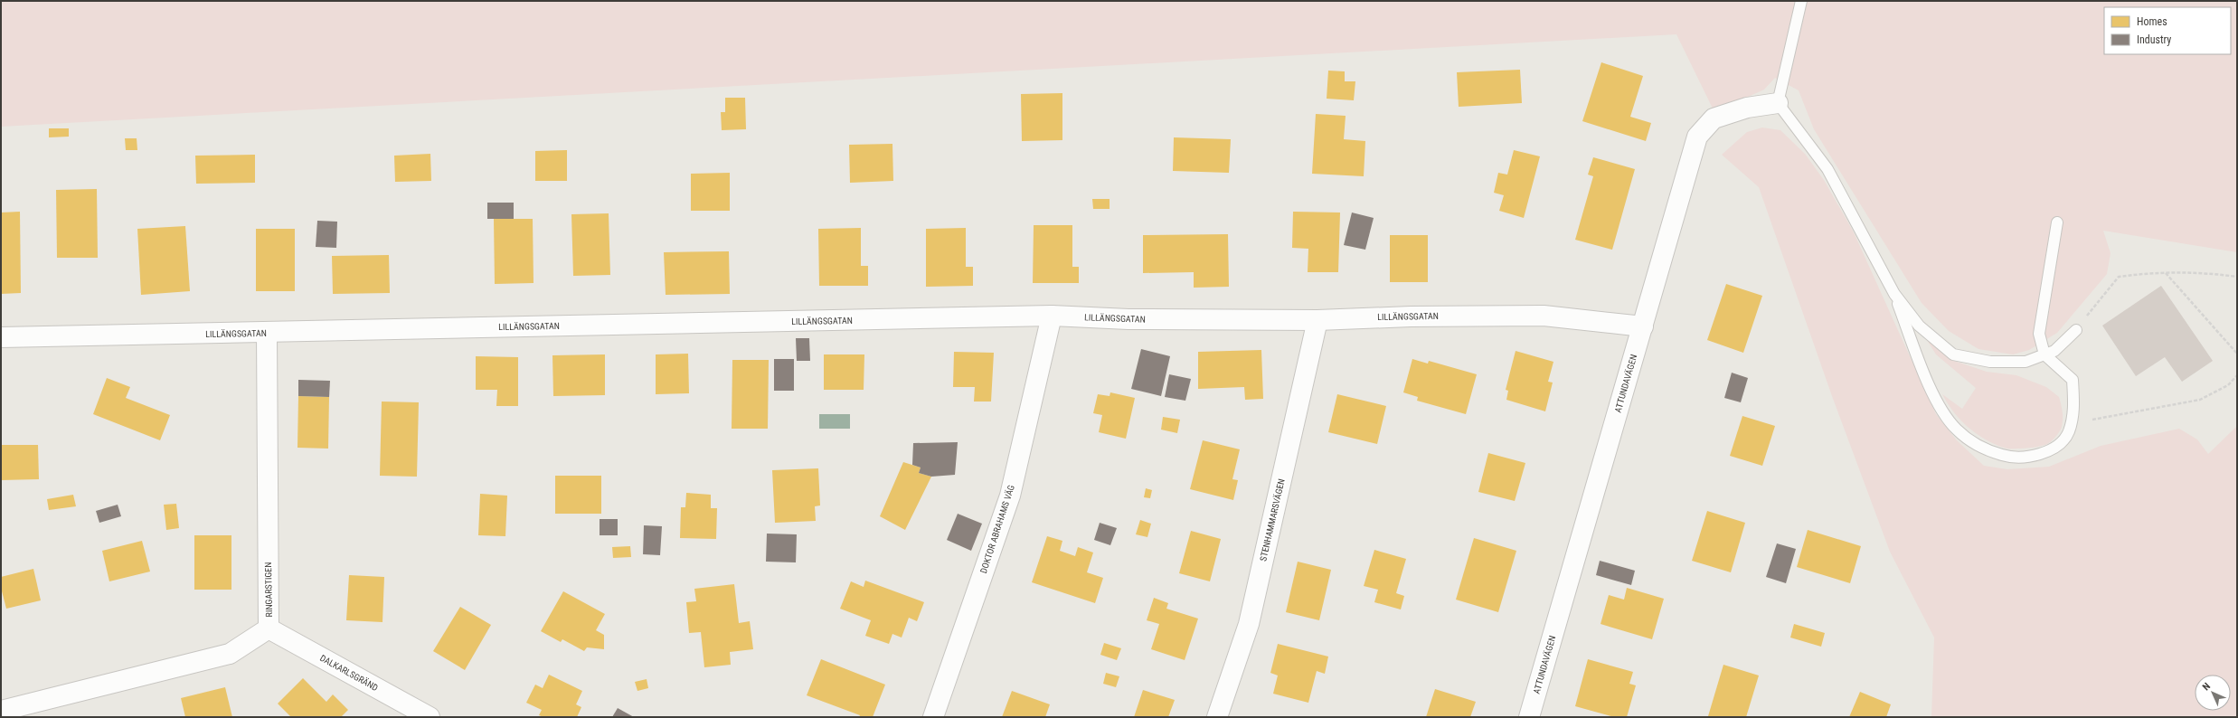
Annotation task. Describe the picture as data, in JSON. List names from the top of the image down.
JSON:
{
  "streets": {
    "street": [
      "LILLÄNGSGATAN",
      "ATTUNDAVÄGEN",
      "STENHAMMARSVÄGEN",
      "DOKTOR ABRAHAMS VÄG",
      "RINGARSTIGEN",
      "DALKARLSGRÄND"
    ]
  },
  "crossings": [
    ["LILLÄNGSGATAN", "ATTUNDAVÄGEN"],
    ["LILLÄNGSGATAN", "STENHAMMARSVÄGEN"],
    ["LILLÄNGSGATAN", "DOKTOR ABRAHAMS VÄG"],
    ["LILLÄNGSGATAN", "RINGARSTIGEN"],
    ["RINGARSTIGEN", "DALKARLSGRÄND"]
  ],
  "legend": ["Homes", "Industry"],
  "north": "top left"
}
